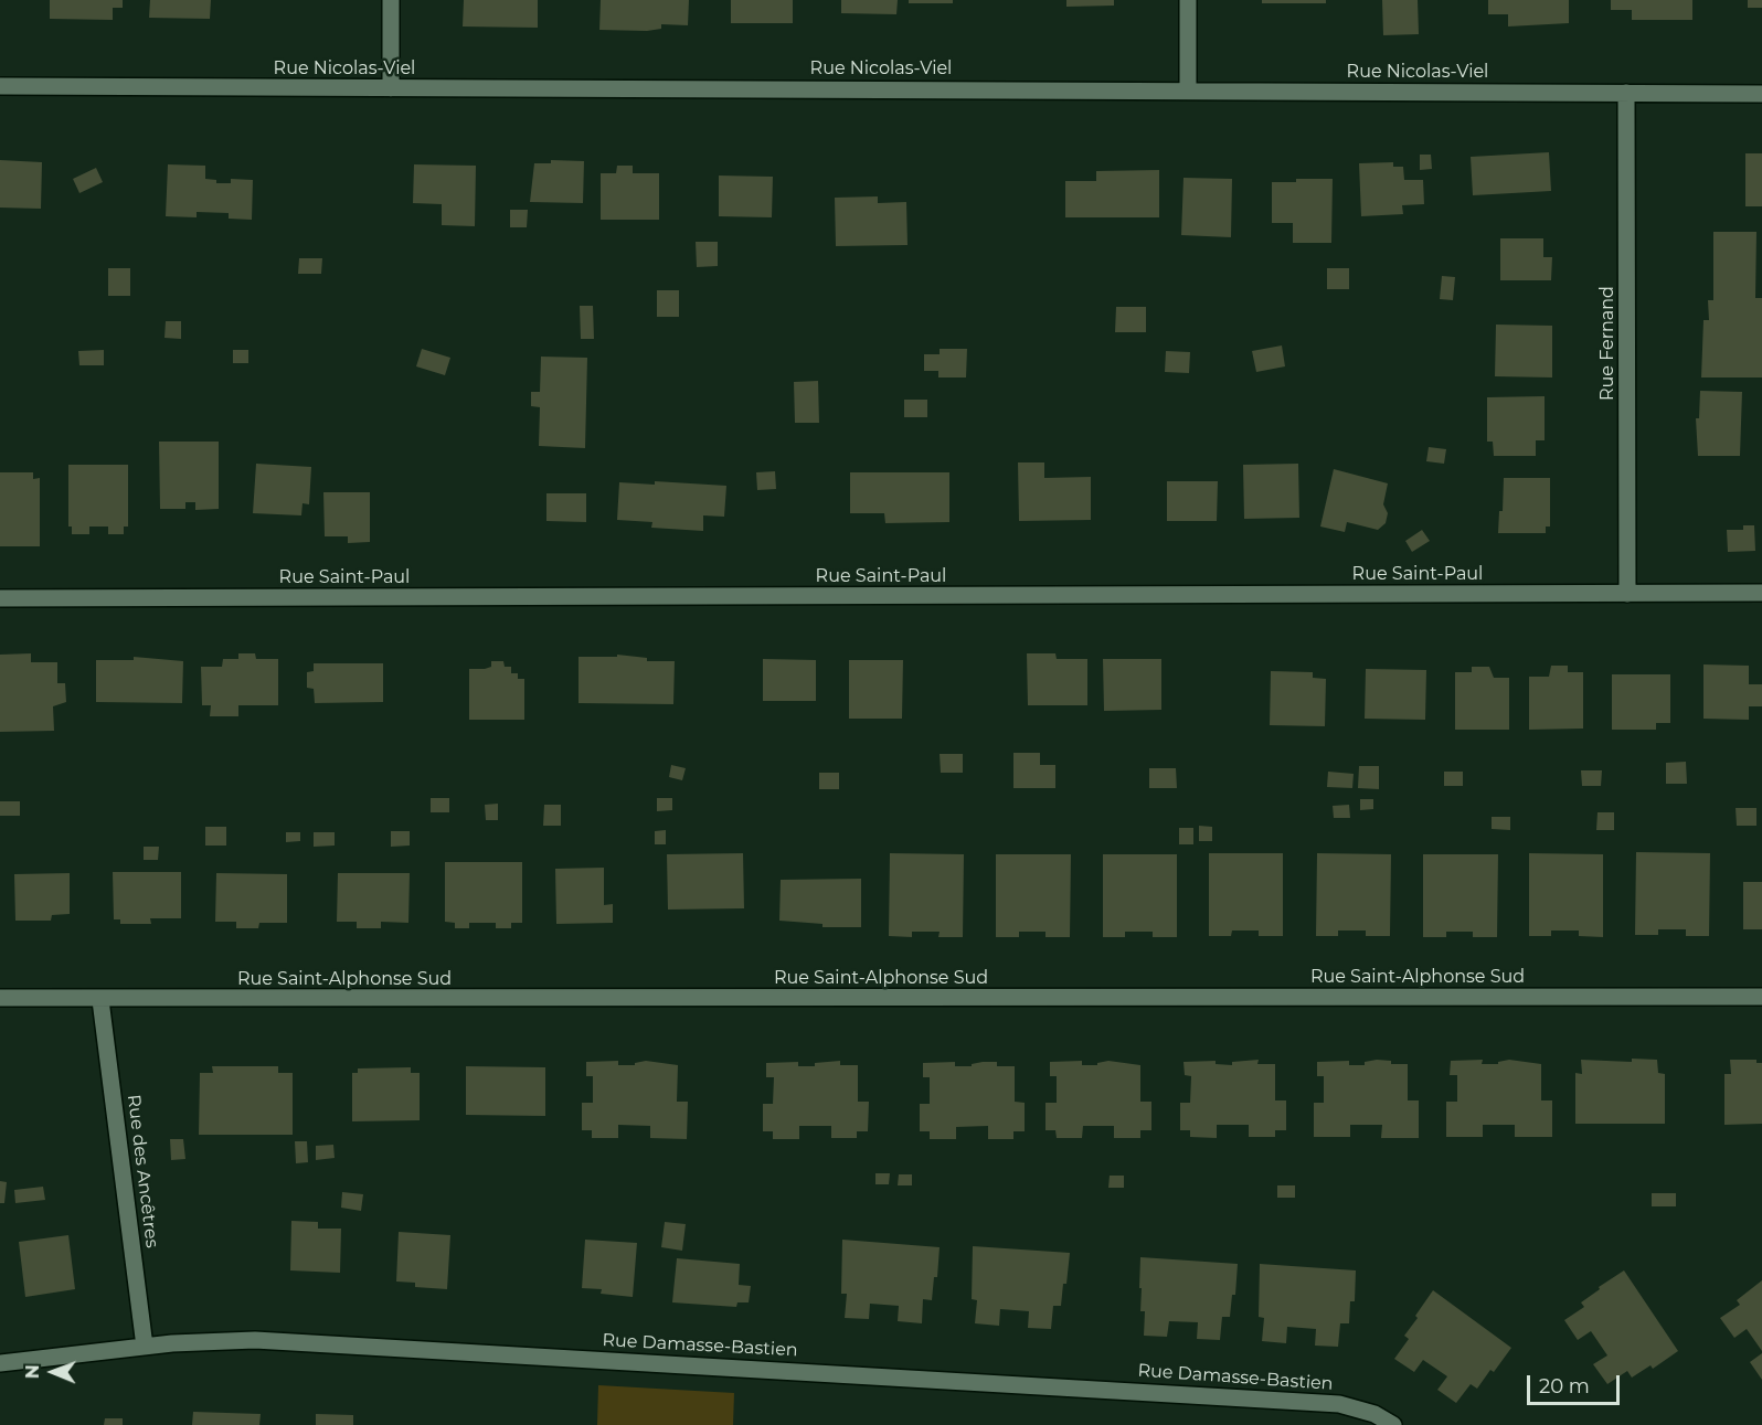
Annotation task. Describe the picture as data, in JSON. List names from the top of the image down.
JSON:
{
  "streets": {
    "street": [
      "Rue Nicolas-Viel",
      "Rue Fernand",
      "Rue Saint-Paul",
      "Rue Saint-Alphonse Sud",
      "Rue des Ancêtres",
      "Rue Damasse-Bastien"
    ]
  },
  "crossings": [
    ["Rue Nicolas-Viel", "Rue Fernand"],
    ["Rue Fernand", "Rue Saint-Paul"],
    ["Rue Saint-Alphonse Sud", "Rue des Ancêtres"],
    ["Rue des Ancêtres", "Rue Damasse-Bastien"]
  ],
  "scale_bar": "20 m",
  "north": "left"
}
